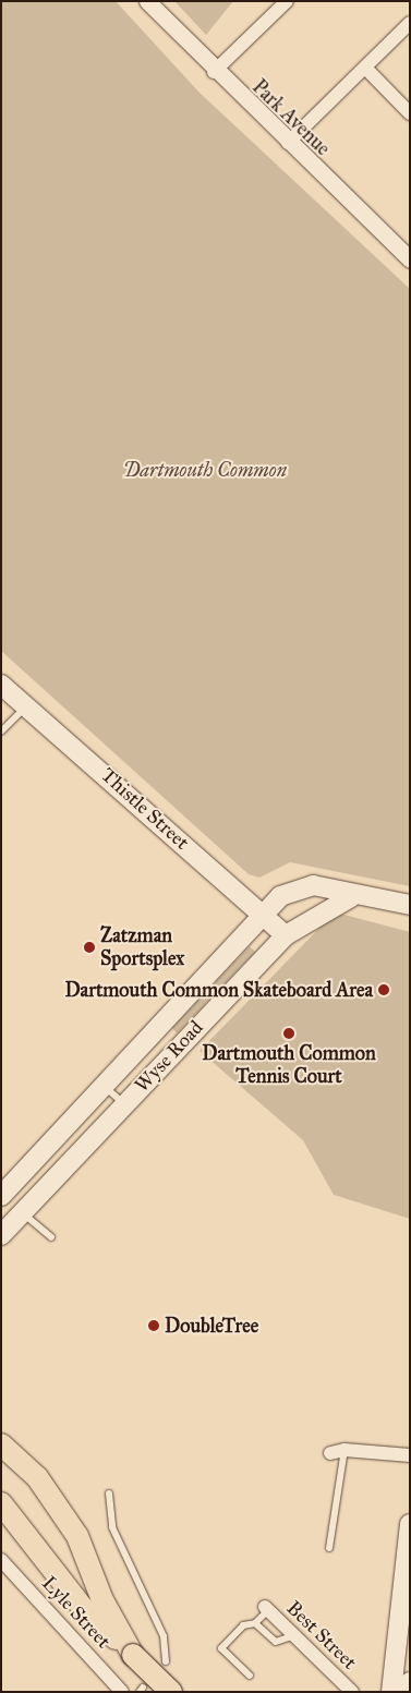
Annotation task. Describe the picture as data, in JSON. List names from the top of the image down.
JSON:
{
  "streets": {
    "main road": ["Thistle Street", "Wyse Road"],
    "street": ["Park Avenue", "Lyle Street", "Best Street"]
  },
  "crossings": [
    ["Thistle Street", "Wyse Road"]
  ],
  "parks": ["Dartmouth Common"],
  "places": [
    "Zatzman Sportsplex",
    "Dartmouth Common Skateboard Area",
    "Dartmouth Common Tennis Court",
    "DoubleTree"
  ]
}
